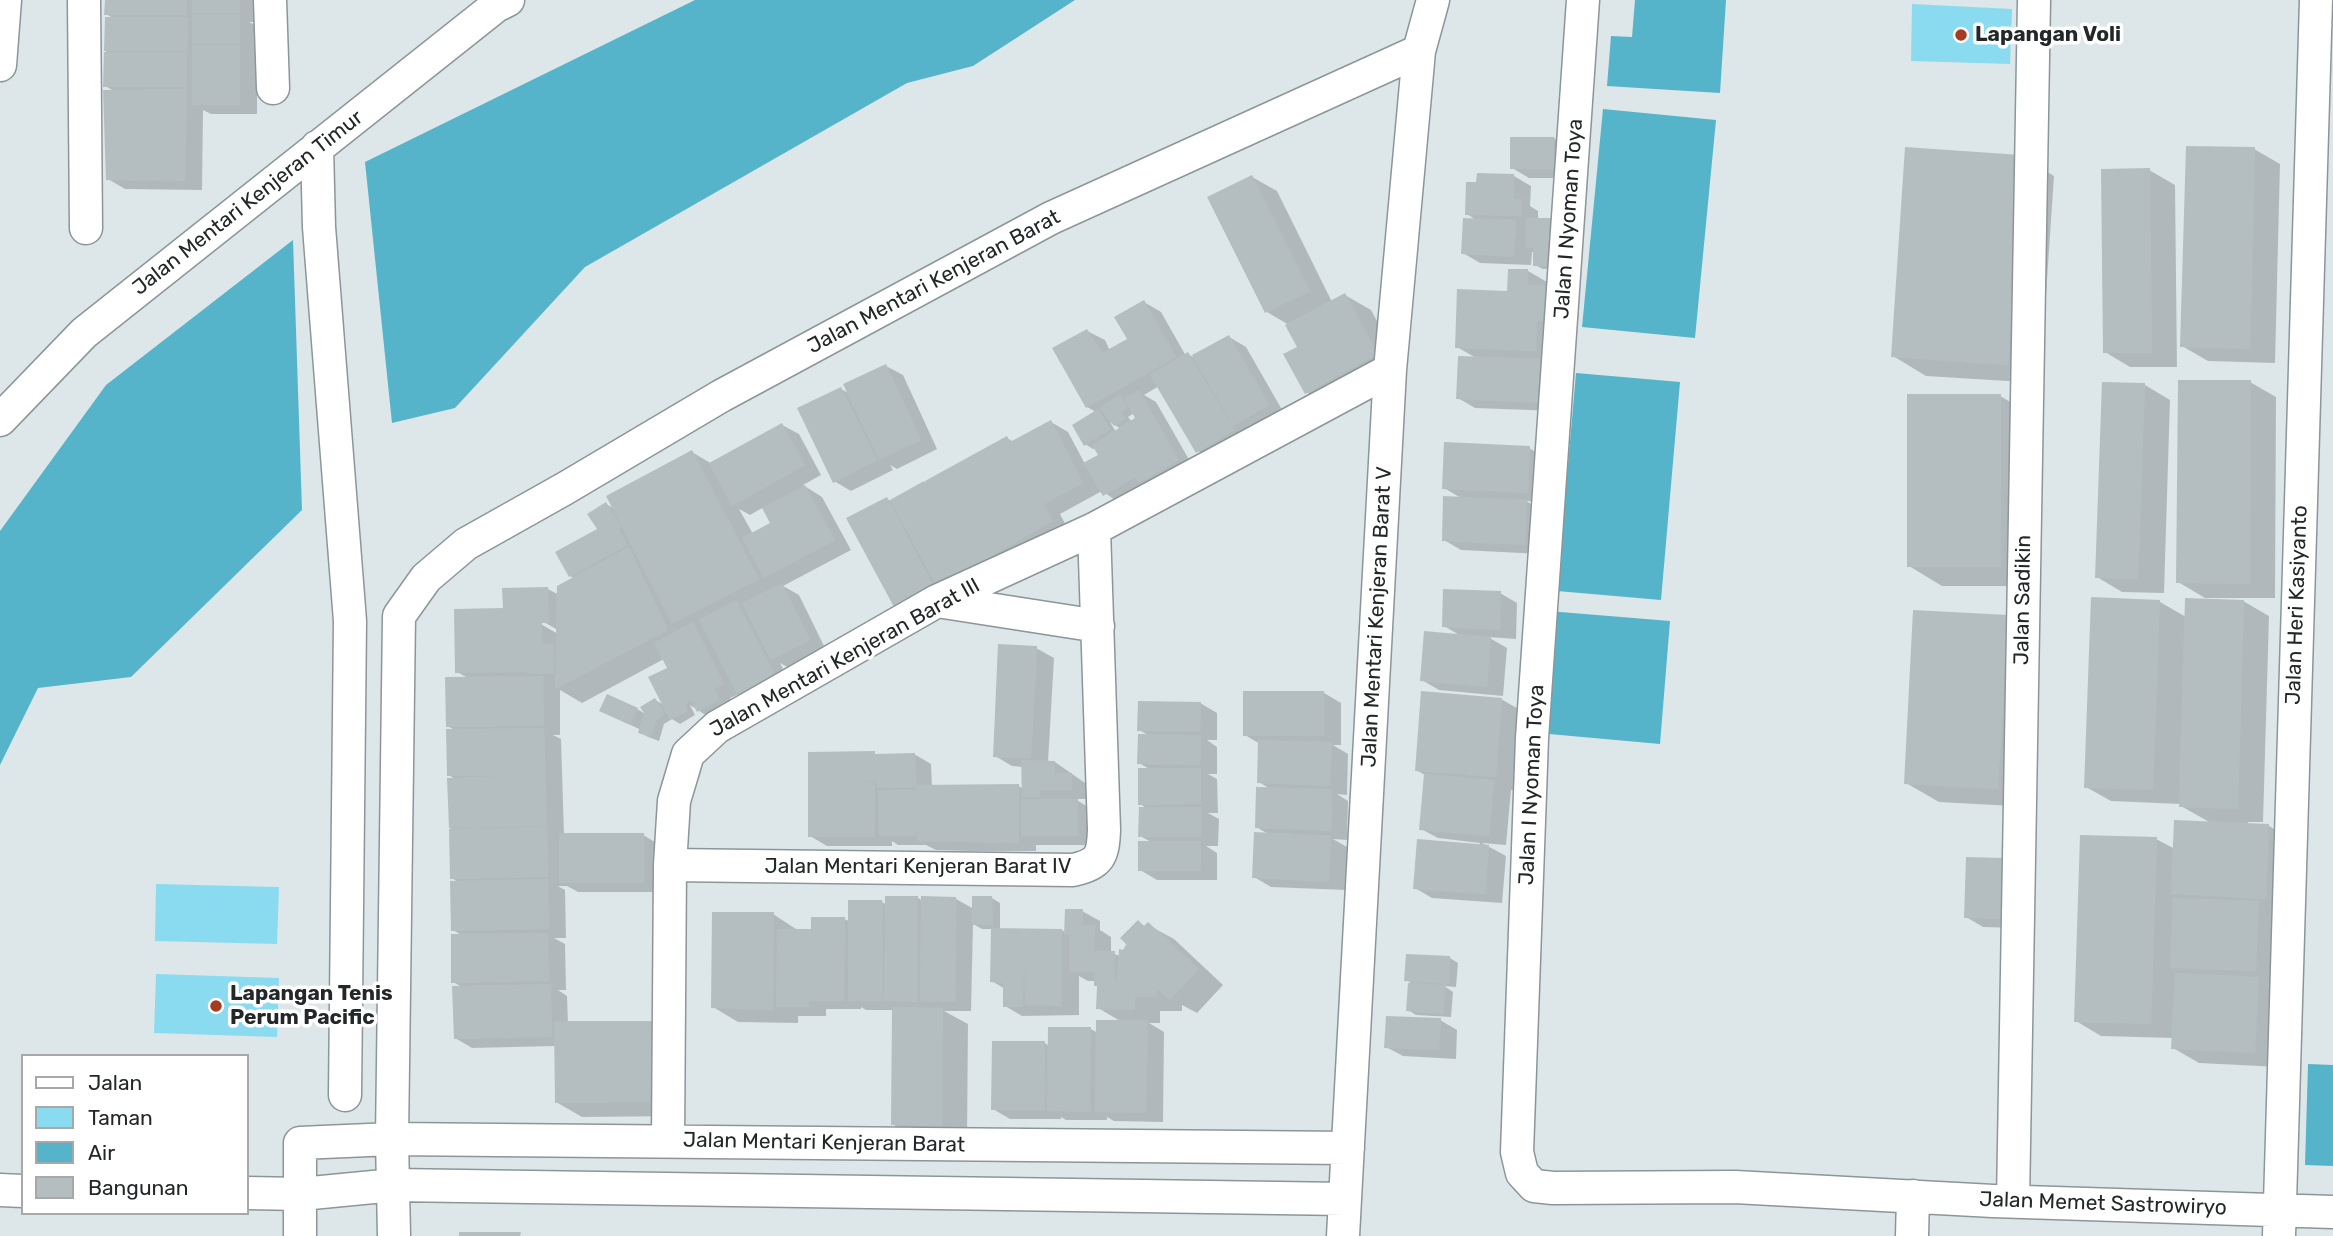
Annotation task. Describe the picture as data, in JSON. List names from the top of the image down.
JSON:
{
  "streets": {
    "street": [
      "Jalan Mentari Kenjeran Timur",
      "Jalan I Nyoman Toya",
      "Jalan Mentari Kenjeran Barat",
      "Jalan Sadikin",
      "Jalan Heri Kasiyanto",
      "Jalan Mentari Kenjeran Barat V",
      "Jalan Mentari Kenjeran Barat III",
      "Jalan Mentari Kenjeran Barat IV",
      "Jalan Memet Sastrowiryo"
    ]
  },
  "crossings": [
    ["Jalan I Nyoman Toya", "Jalan Memet Sastrowiryo"],
    ["Jalan Mentari Kenjeran Barat", "Jalan Mentari Kenjeran Barat V"],
    ["Jalan Mentari Kenjeran Barat", "Jalan Mentari Kenjeran Barat III"],
    ["Jalan Sadikin", "Jalan Memet Sastrowiryo"],
    ["Jalan Heri Kasiyanto", "Jalan Memet Sastrowiryo"],
    ["Jalan Mentari Kenjeran Barat V", "Jalan Mentari Kenjeran Barat III"],
    ["Jalan Mentari Kenjeran Barat III", "Jalan Mentari Kenjeran Barat IV"]
  ],
  "places": ["Lapangan Voli", "Lapangan Tenis Perum Pacific"],
  "legend": [
    "Jalan",
    "Taman",
    "Air",
    "Bangunan"
  ]
}
